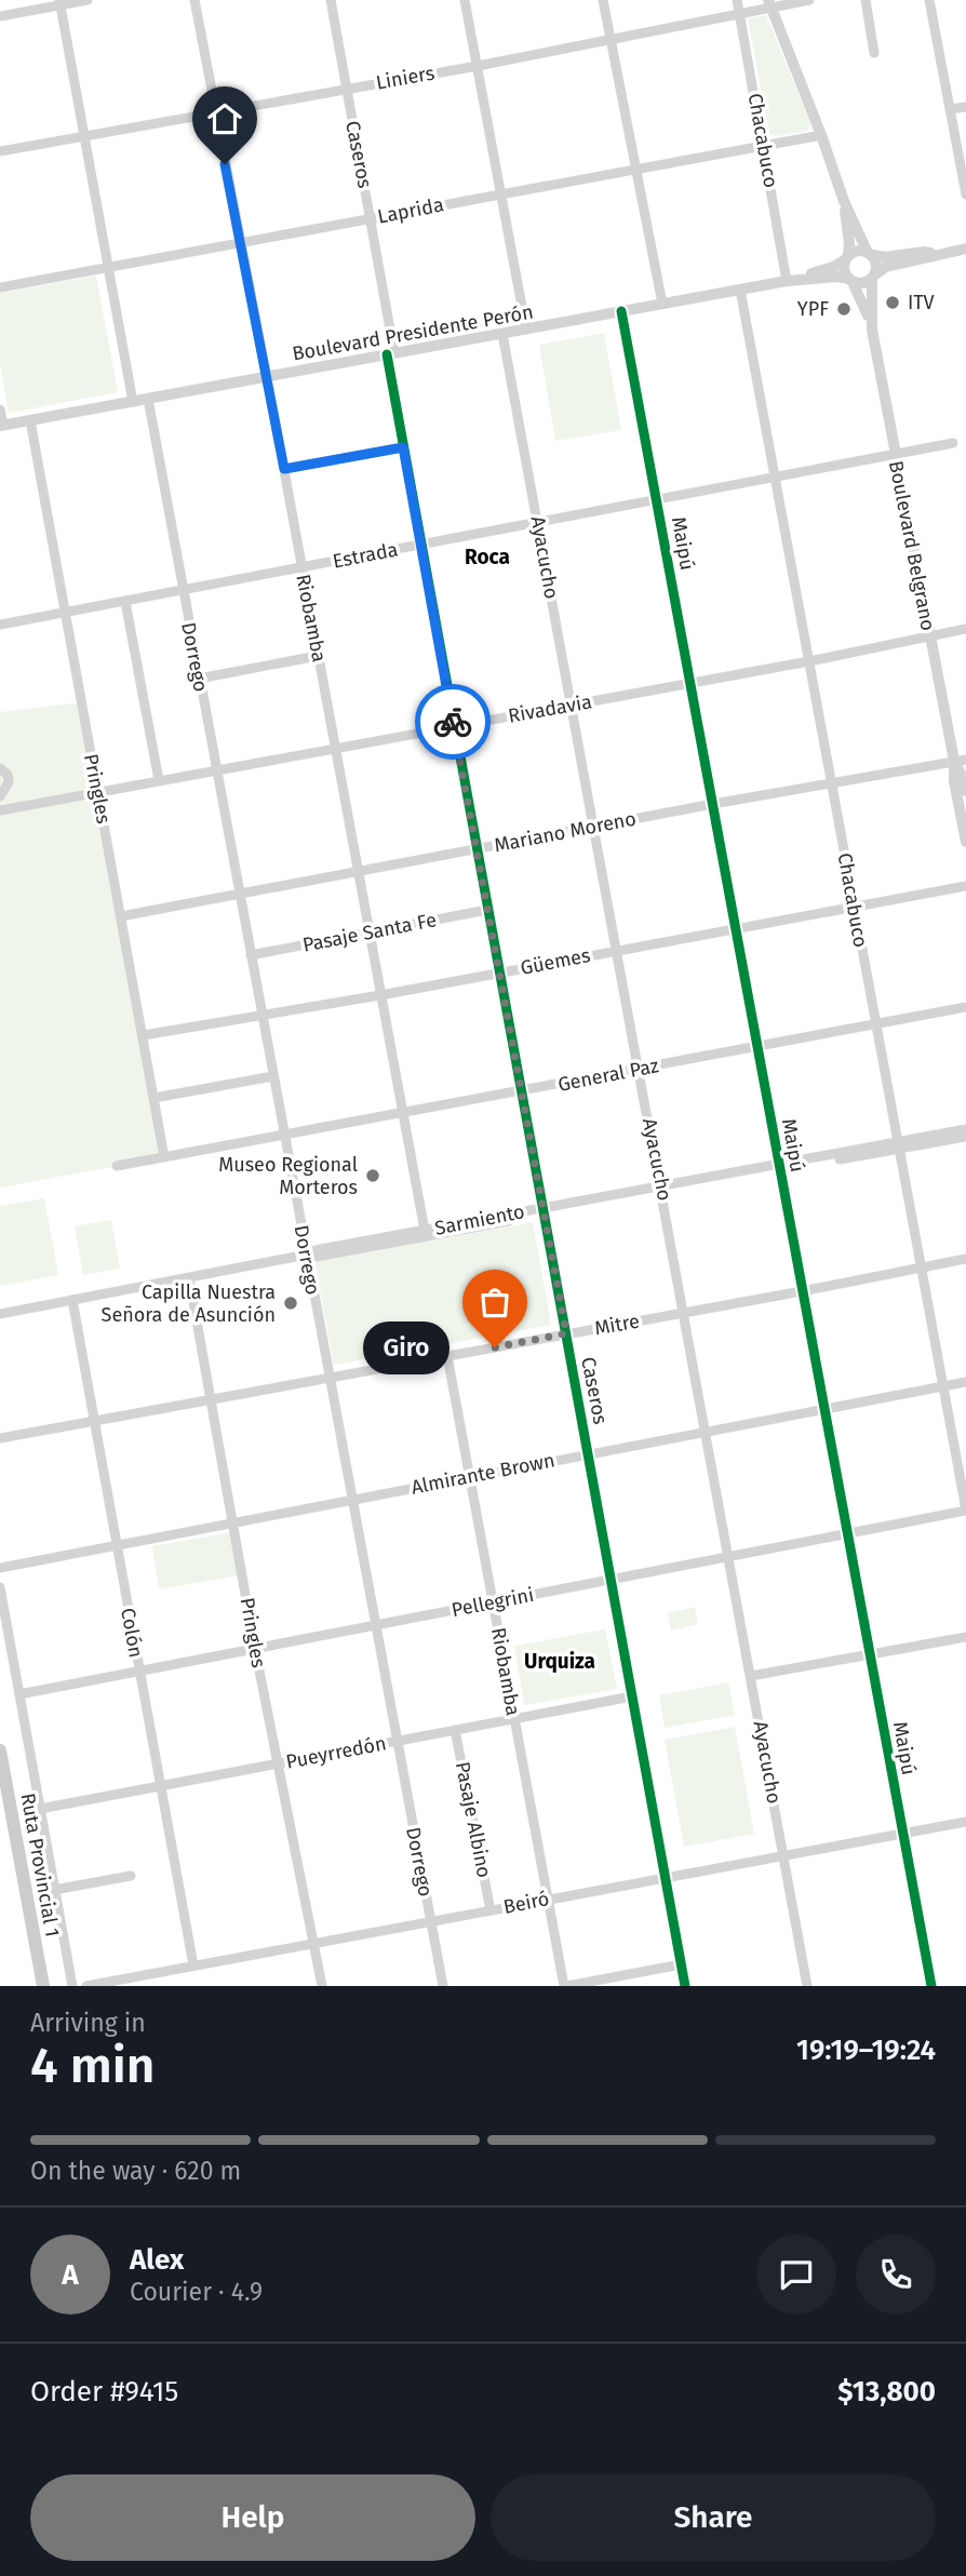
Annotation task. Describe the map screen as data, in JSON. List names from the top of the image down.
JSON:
{
  "streets": {
    "main road": ["Ruta Provincial 1"],
    "street": [
      "Liniers",
      "Chacabuco",
      "Caseros",
      "Laprida",
      "Boulevard Presidente Perón",
      "Maipú",
      "Boulevard Belgrano",
      "Estrada",
      "Ayacucho",
      "Riobamba",
      "Dorrego",
      "Rivadavia",
      "Pringles",
      "Mariano Moreno",
      "Pasaje Santa Fe",
      "Güemes",
      "General Paz",
      "Sarmiento",
      "Mitre",
      "Almirante Brown",
      "Pellegrini",
      "Colón",
      "Pueyrredón",
      "Pasaje Albino",
      "Beiró"
    ]
  },
  "crossings": [
    ["Liniers", "Chacabuco"],
    ["Liniers", "Caseros"],
    ["Liniers", "Riobamba"],
    ["Chacabuco", "Laprida"],
    ["Chacabuco", "Boulevard Presidente Perón"],
    ["Chacabuco", "Estrada"],
    ["Chacabuco", "Rivadavia"],
    ["Chacabuco", "Mariano Moreno"],
    ["Chacabuco", "Güemes"],
    ["Chacabuco", "General Paz"],
    ["Chacabuco", "Sarmiento"],
    ["Chacabuco", "Mitre"],
    ["Chacabuco", "Almirante Brown"],
    ["Chacabuco", "Pellegrini"],
    ["Caseros", "Laprida"],
    ["Caseros", "Boulevard Presidente Perón"],
    ["Caseros", "Estrada"],
    ["Caseros", "Rivadavia"],
    ["Caseros", "Mariano Moreno"],
    ["Caseros", "Pasaje Santa Fe"],
    ["Caseros", "Güemes"],
    ["Caseros", "General Paz"],
    ["Caseros", "Sarmiento"],
    ["Caseros", "Mitre"],
    ["Caseros", "Almirante Brown"],
    ["Caseros", "Pellegrini"],
    ["Caseros", "Pueyrredón"],
    ["Caseros", "Beiró"],
    ["Laprida", "Riobamba"],
    ["Boulevard Presidente Perón", "Maipú"],
    ["Boulevard Presidente Perón", "Boulevard Belgrano"],
    ["Boulevard Presidente Perón", "Ayacucho"],
    ["Boulevard Presidente Perón", "Riobamba"],
    ["Boulevard Presidente Perón", "Dorrego"],
    ["Boulevard Presidente Perón", "Pringles"],
    ["Maipú", "Estrada"],
    ["Maipú", "Rivadavia"],
    ["Maipú", "Mariano Moreno"],
    ["Maipú", "Güemes"],
    ["Maipú", "General Paz"],
    ["Maipú", "Sarmiento"],
    ["Maipú", "Mitre"],
    ["Maipú", "Almirante Brown"],
    ["Maipú", "Pellegrini"],
    ["Maipú", "Beiró"],
    ["Boulevard Belgrano", "Estrada"],
    ["Boulevard Belgrano", "Rivadavia"],
    ["Boulevard Belgrano", "Mariano Moreno"],
    ["Estrada", "Ayacucho"],
    ["Estrada", "Riobamba"],
    ["Estrada", "Dorrego"],
    ["Estrada", "Pringles"],
    ["Ayacucho", "Rivadavia"],
    ["Ayacucho", "Mariano Moreno"],
    ["Ayacucho", "Güemes"],
    ["Ayacucho", "General Paz"],
    ["Ayacucho", "Sarmiento"],
    ["Ayacucho", "Mitre"],
    ["Ayacucho", "Almirante Brown"],
    ["Ayacucho", "Pellegrini"],
    ["Ayacucho", "Beiró"],
    ["Riobamba", "Rivadavia"],
    ["Riobamba", "Mariano Moreno"],
    ["Riobamba", "Pasaje Santa Fe"],
    ["Riobamba", "Güemes"],
    ["Riobamba", "General Paz"],
    ["Riobamba", "Sarmiento"],
    ["Riobamba", "Mitre"],
    ["Riobamba", "Almirante Brown"],
    ["Riobamba", "Pellegrini"],
    ["Riobamba", "Pueyrredón"],
    ["Riobamba", "Beiró"],
    ["Dorrego", "Rivadavia"],
    ["Dorrego", "Mariano Moreno"],
    ["Dorrego", "Pasaje Santa Fe"],
    ["Dorrego", "Güemes"],
    ["Dorrego", "General Paz"],
    ["Dorrego", "Sarmiento"],
    ["Dorrego", "Mitre"],
    ["Dorrego", "Almirante Brown"],
    ["Dorrego", "Pellegrini"],
    ["Dorrego", "Pueyrredón"],
    ["Dorrego", "Beiró"],
    ["Rivadavia", "Pringles"],
    ["Pringles", "Mariano Moreno"],
    ["Pringles", "Güemes"],
    ["Pringles", "General Paz"],
    ["Pringles", "Sarmiento"],
    ["Pringles", "Mitre"],
    ["Pringles", "Almirante Brown"],
    ["Pringles", "Pellegrini"],
    ["Pringles", "Pueyrredón"],
    ["Pringles", "Beiró"],
    ["Sarmiento", "Colón"],
    ["Mitre", "Colón"],
    ["Almirante Brown", "Colón"],
    ["Pellegrini", "Colón"],
    ["Colón", "Pueyrredón"],
    ["Colón", "Beiró"],
    ["Pueyrredón", "Pasaje Albino"],
    ["Pasaje Albino", "Beiró"]
  ],
  "districts": ["Roca", "Urquiza"],
  "places": [
    "ITV",
    "YPF",
    "Museo Regional Morteros",
    "Capilla Nuestra Señora de Asunción",
    "Giro"
  ],
  "page": {
    "bubble": "Giro",
    "heading": ["4 min", "Arriving in", "19:19–19:24"],
    "panel": [
      "Alex",
      "Courier · 4.9",
      "Order #9415",
      "$13,800"
    ],
    "bar": "On the way · 620 m",
    "round": "A",
    "buttons": ["Help", "Share"]
  }
}
